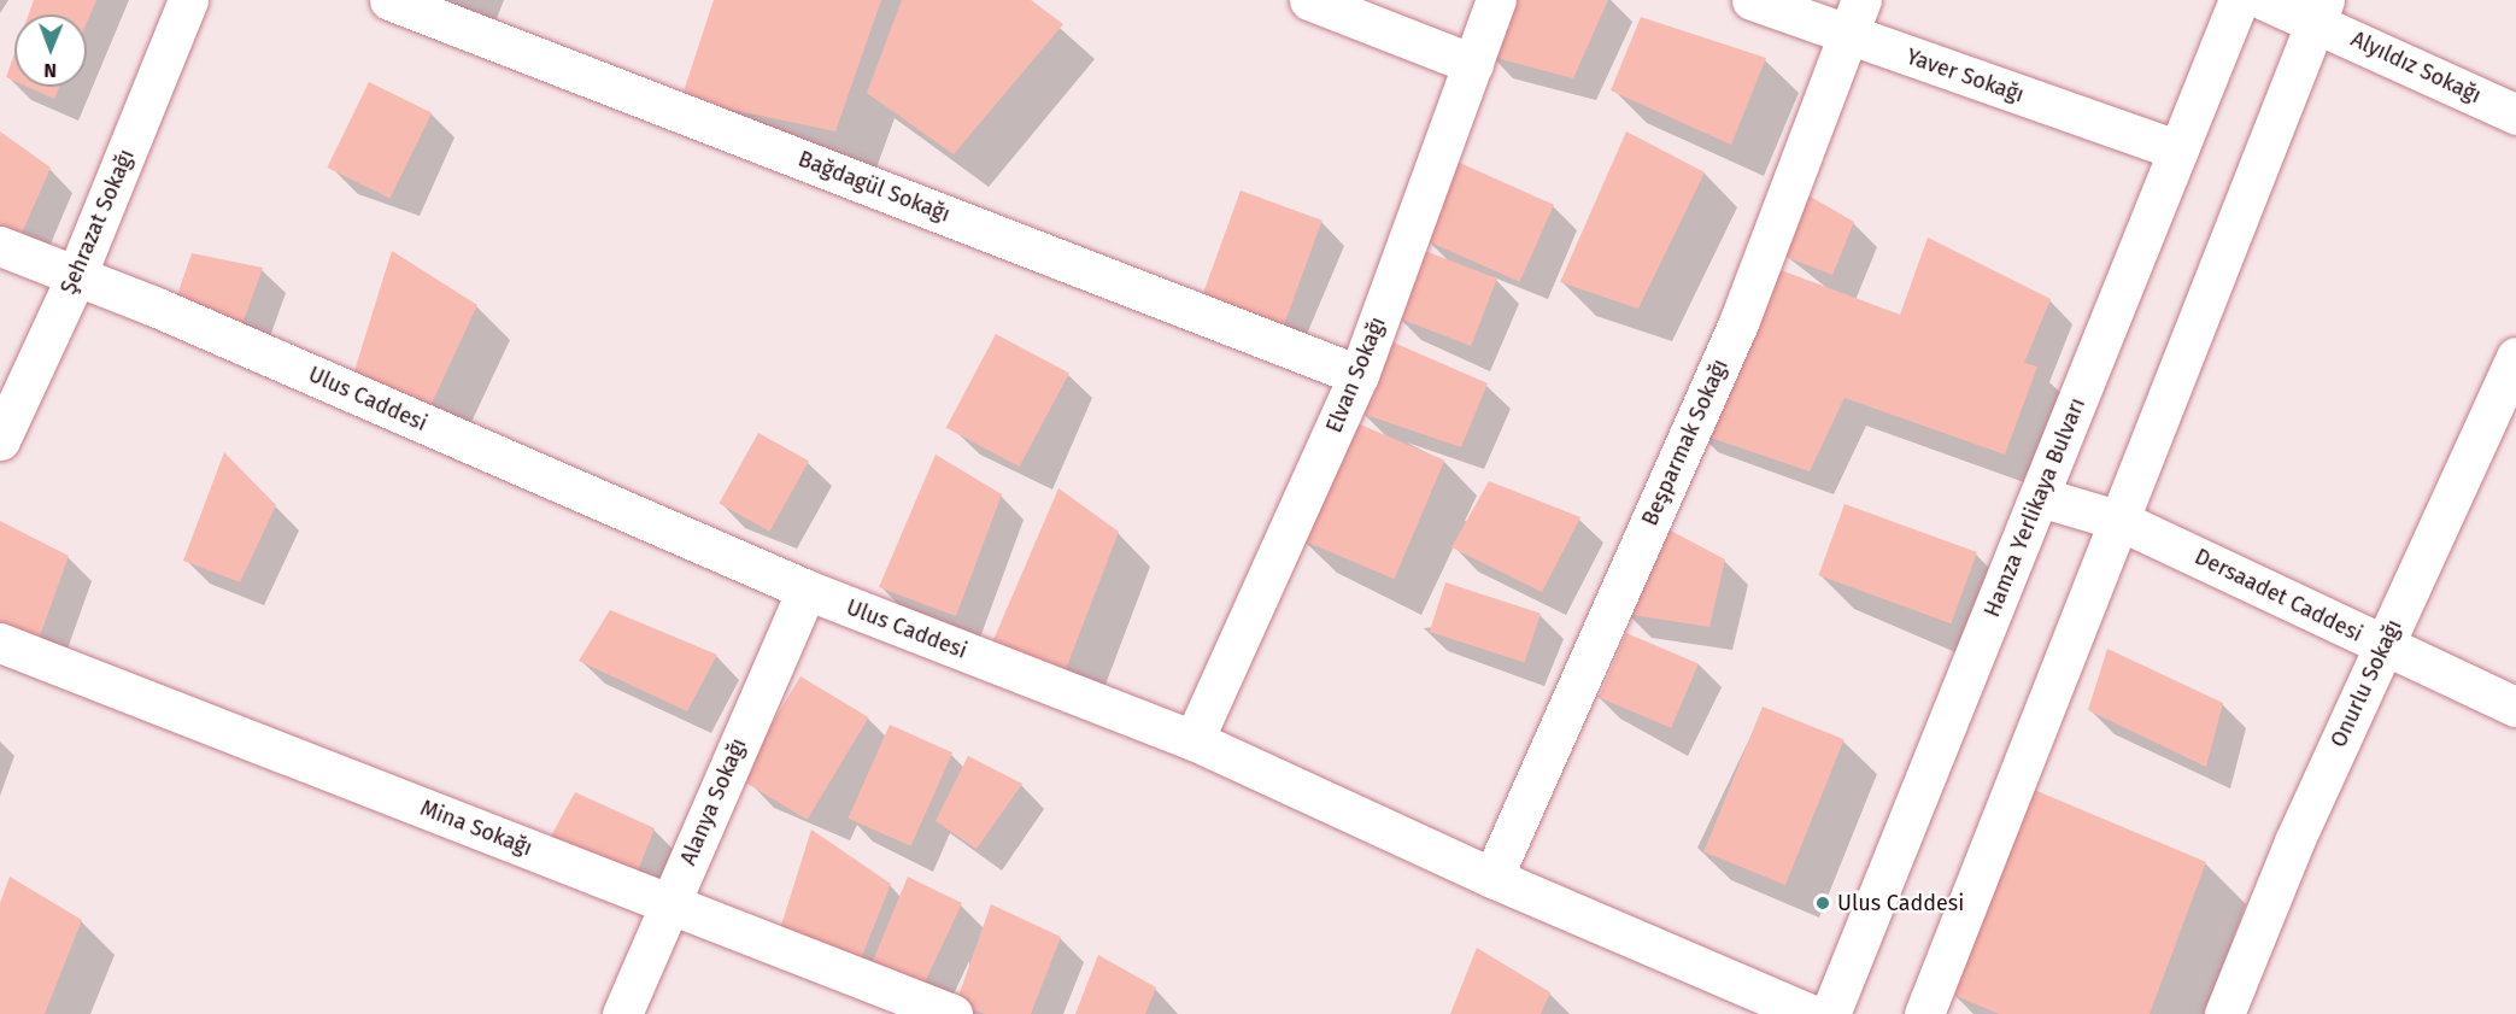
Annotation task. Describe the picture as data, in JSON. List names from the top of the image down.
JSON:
{
  "streets": {
    "street": [
      "Alyıldız Sokağı",
      "Yaver Sokağı",
      "Bağdagül Sokağı",
      "Şehrazat Sokağı",
      "Elvan Sokağı",
      "Ulus Caddesi",
      "Beşparmak Sokağı",
      "Hamza Yerlikaya Bulvarı",
      "Dersaadet Caddesi",
      "Onurlu Sokağı",
      "Alanya Sokağı",
      "Mina Sokağı"
    ]
  },
  "crossings": [
    ["Yaver Sokağı", "Beşparmak Sokağı"],
    ["Yaver Sokağı", "Hamza Yerlikaya Bulvarı"],
    ["Bağdagül Sokağı", "Elvan Sokağı"],
    ["Şehrazat Sokağı", "Ulus Caddesi"],
    ["Elvan Sokağı", "Ulus Caddesi"],
    ["Ulus Caddesi", "Beşparmak Sokağı"],
    ["Ulus Caddesi", "Alanya Sokağı"],
    ["Hamza Yerlikaya Bulvarı", "Dersaadet Caddesi"],
    ["Dersaadet Caddesi", "Onurlu Sokağı"],
    ["Alanya Sokağı", "Mina Sokağı"]
  ],
  "places": ["Ulus Caddesi"],
  "north": "bottom"
}
